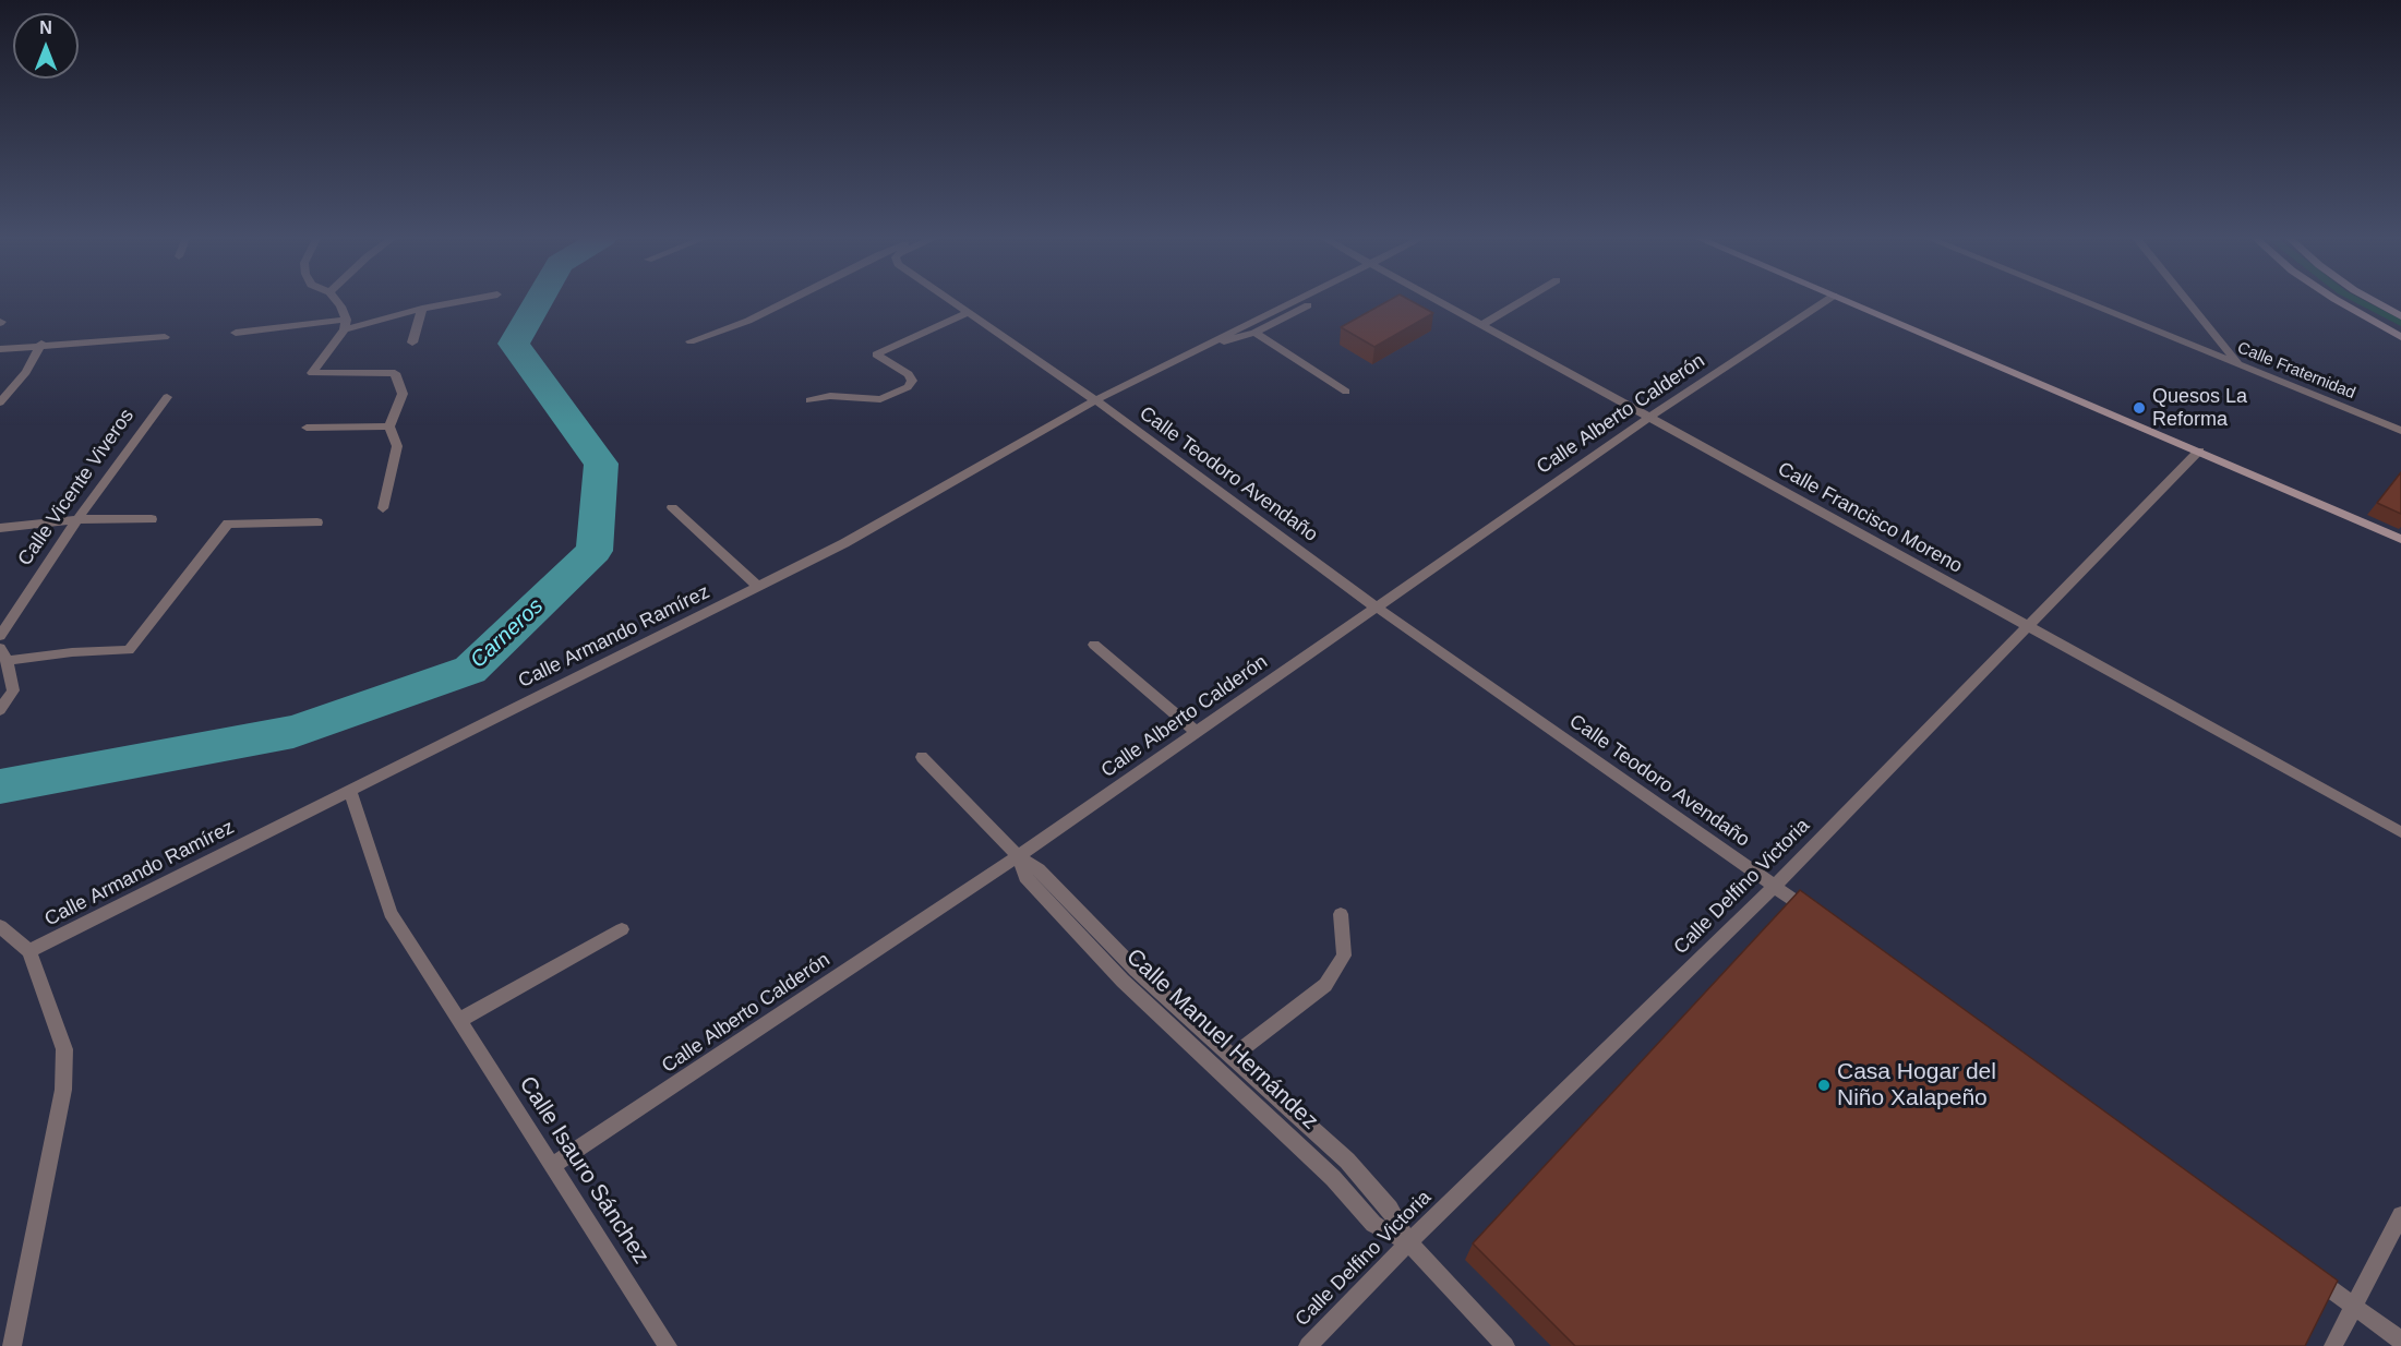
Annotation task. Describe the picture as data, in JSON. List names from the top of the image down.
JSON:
{
  "streets": {
    "street": [
      "Calle Fraternidad",
      "Calle Alberto Calderón",
      "Calle Teodoro Avendaño",
      "Calle Vicente Viveros",
      "Calle Francisco Moreno",
      "Calle Armando Ramírez",
      "Calle Delfino Victoria",
      "Calle Manuel Hernández",
      "Calle Isauro Sánchez"
    ]
  },
  "crossings": [
    ["Calle Alberto Calderón", "Calle Teodoro Avendaño"],
    ["Calle Alberto Calderón", "Calle Francisco Moreno"],
    ["Calle Alberto Calderón", "Calle Manuel Hernández"],
    ["Calle Alberto Calderón", "Calle Isauro Sánchez"],
    ["Calle Teodoro Avendaño", "Calle Armando Ramírez"],
    ["Calle Teodoro Avendaño", "Calle Delfino Victoria"],
    ["Calle Francisco Moreno", "Calle Delfino Victoria"],
    ["Calle Armando Ramírez", "Calle Isauro Sánchez"],
    ["Calle Delfino Victoria", "Calle Manuel Hernández"]
  ],
  "water": ["Carneros"],
  "places": ["Quesos La Reforma", "Casa Hogar del Niño Xalapeño"],
  "north": "top"
}
